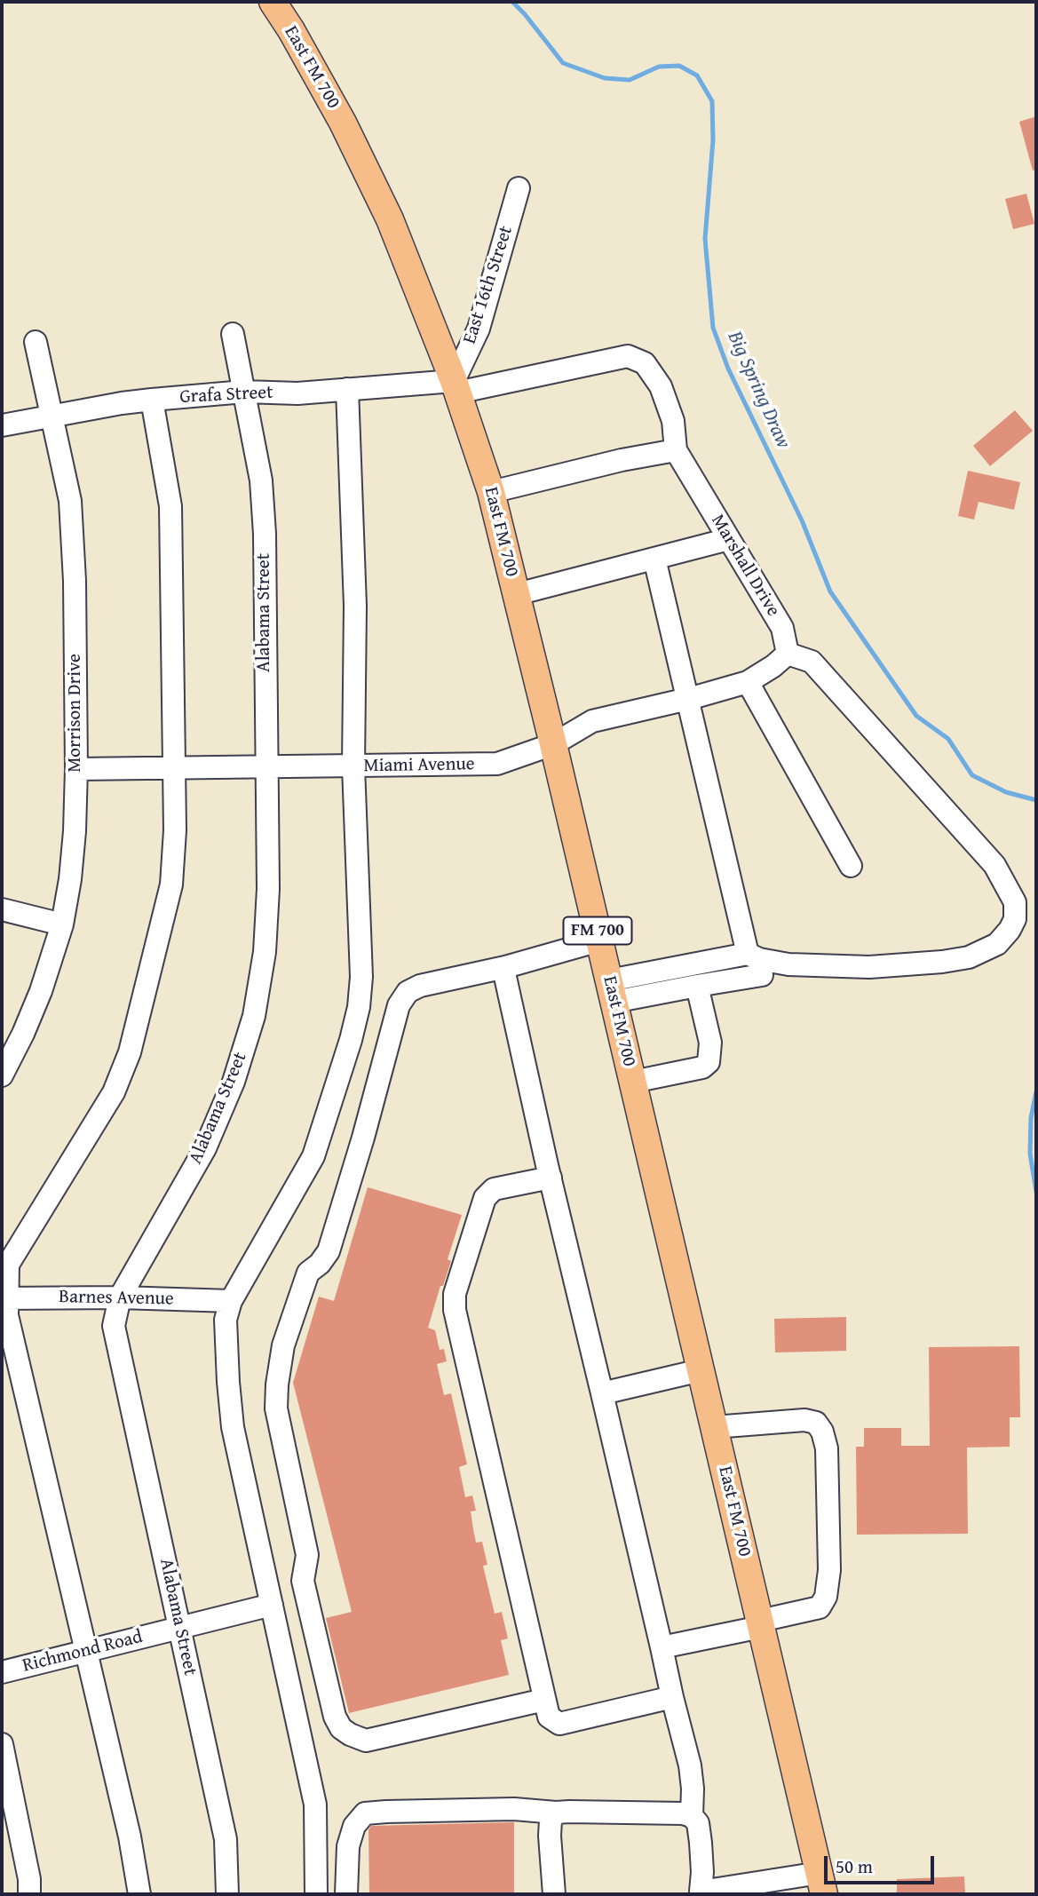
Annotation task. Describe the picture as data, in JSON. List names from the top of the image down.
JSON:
{
  "streets": {
    "main road": ["East FM 700", "FM 700"],
    "street": [
      "East 16th Street",
      "Grafa Street",
      "Marshall Drive",
      "Alabama Street",
      "Morrison Drive",
      "Miami Avenue",
      "Barnes Avenue",
      "Richmond Road"
    ]
  },
  "crossings": [
    ["East FM 700", "East 16th Street"],
    ["East FM 700", "Grafa Street"],
    ["East FM 700", "Miami Avenue"],
    ["East 16th Street", "Grafa Street"],
    ["Grafa Street", "Marshall Drive"],
    ["Grafa Street", "Alabama Street"],
    ["Grafa Street", "Morrison Drive"],
    ["Alabama Street", "Miami Avenue"],
    ["Alabama Street", "Barnes Avenue"],
    ["Alabama Street", "Richmond Road"],
    ["Morrison Drive", "Miami Avenue"]
  ],
  "water": ["Big Spring Draw"],
  "scale_bar": "50 m"
}
